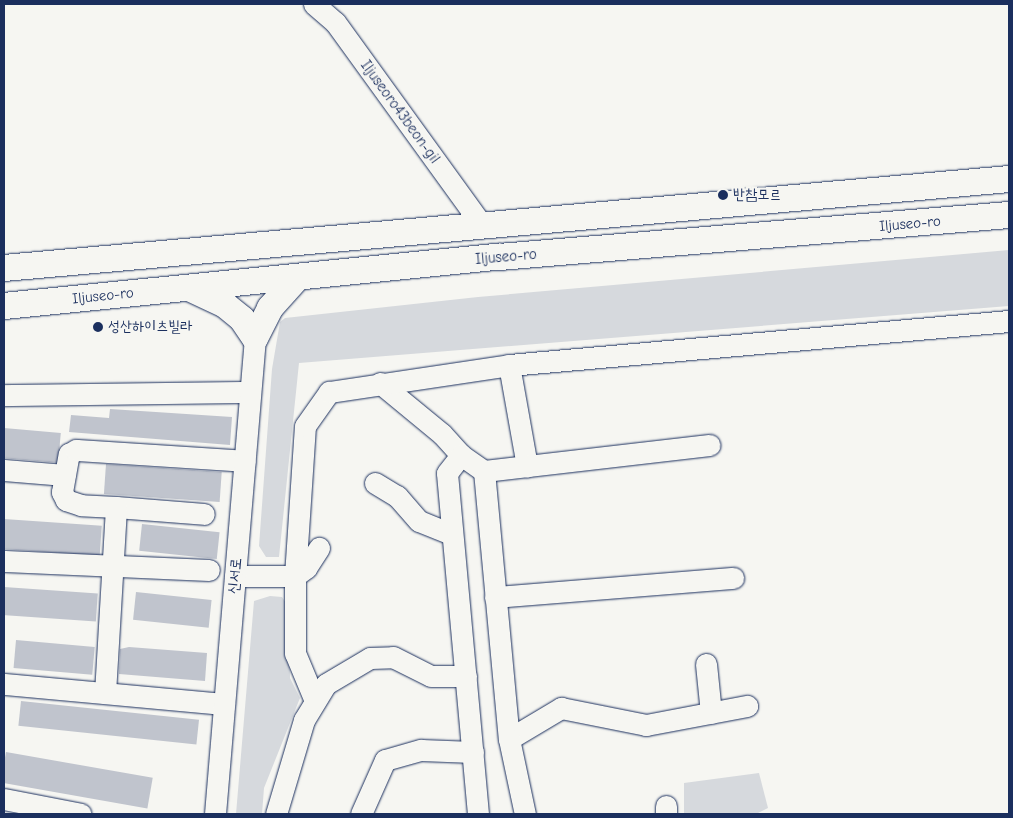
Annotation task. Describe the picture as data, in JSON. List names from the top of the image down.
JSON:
{
  "streets": {
    "main road": ["Iljuseo-ro"],
    "street": ["Iljuseoro43beon-gil", "신서로"]
  },
  "places": ["반참모르", "성산하이츠빌라"]
}
